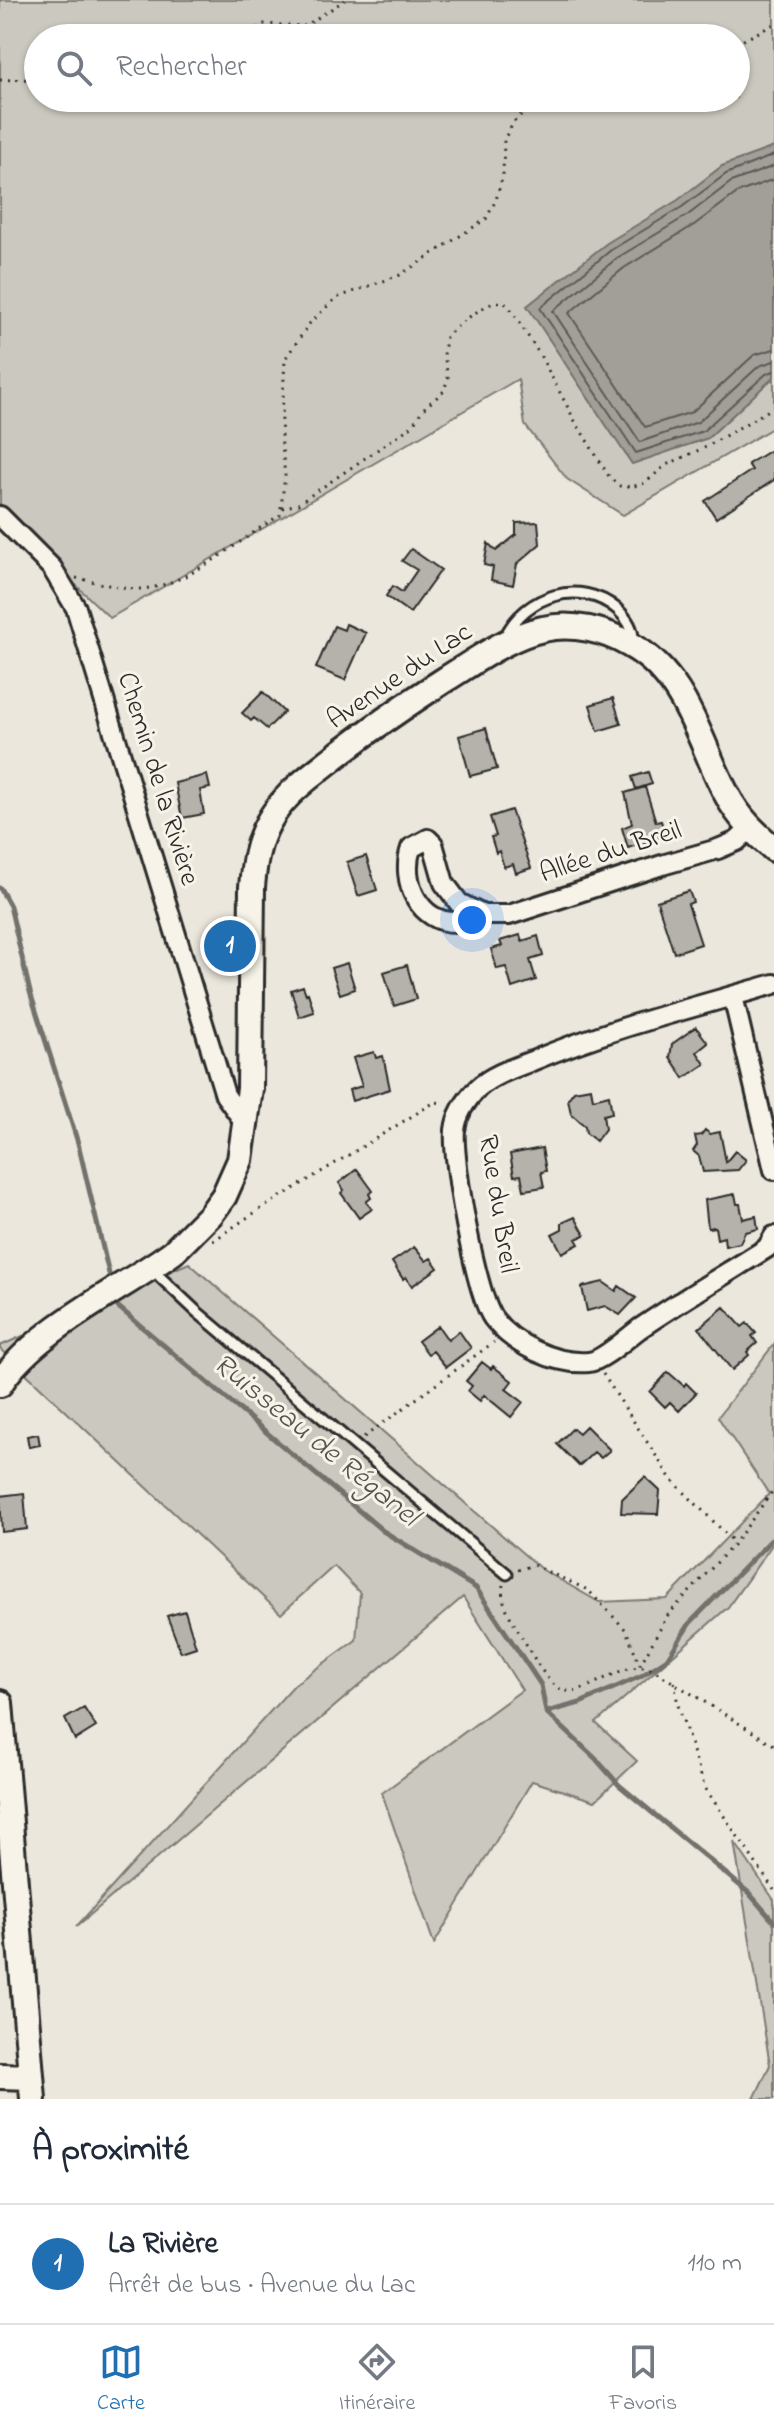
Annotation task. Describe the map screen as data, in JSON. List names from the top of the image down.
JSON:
{
  "streets": {
    "street": [
      "Avenue du Lac",
      "Chemin de la Rivière",
      "Allée du Breil",
      "Rue du Breil"
    ]
  },
  "crossings": [
    ["Avenue du Lac", "Chemin de la Rivière"],
    ["Avenue du Lac", "Allée du Breil"]
  ],
  "water": ["Ruisseau de Réganel"],
  "page": {
    "search": "Rechercher",
    "pins": "1",
    "heading": "À proximité",
    "list": [
      {
        "mark": "1",
        "name": "La Rivière",
        "note": "Arrêt de bus · Avenue du Lac",
        "value": "110 m"
      }
    ],
    "nav": ["Carte", "Itinéraire", "Favoris"]
  }
}
